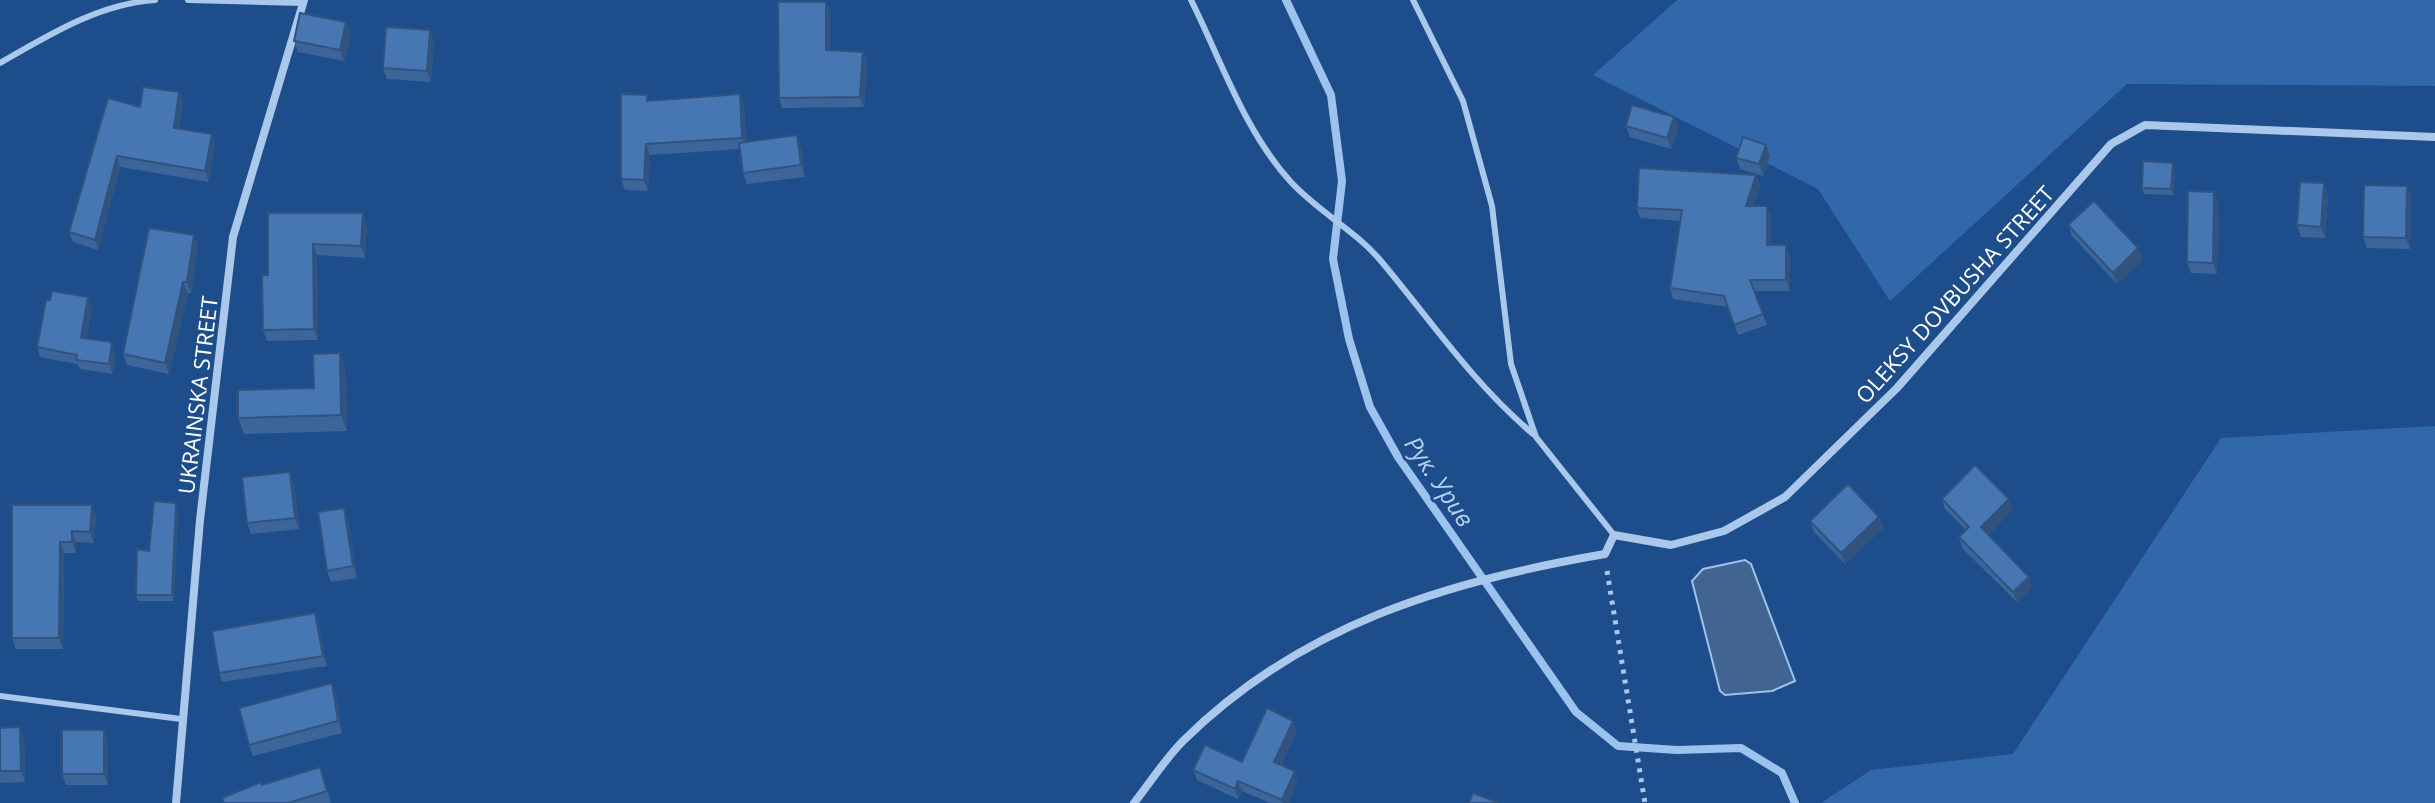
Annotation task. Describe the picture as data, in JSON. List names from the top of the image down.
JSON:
{
  "streets": {
    "street": ["OLEKSY DOVBUSHA STREET", "UKRAINSKA STREET"]
  },
  "water": ["Рук. Урив"]
}
